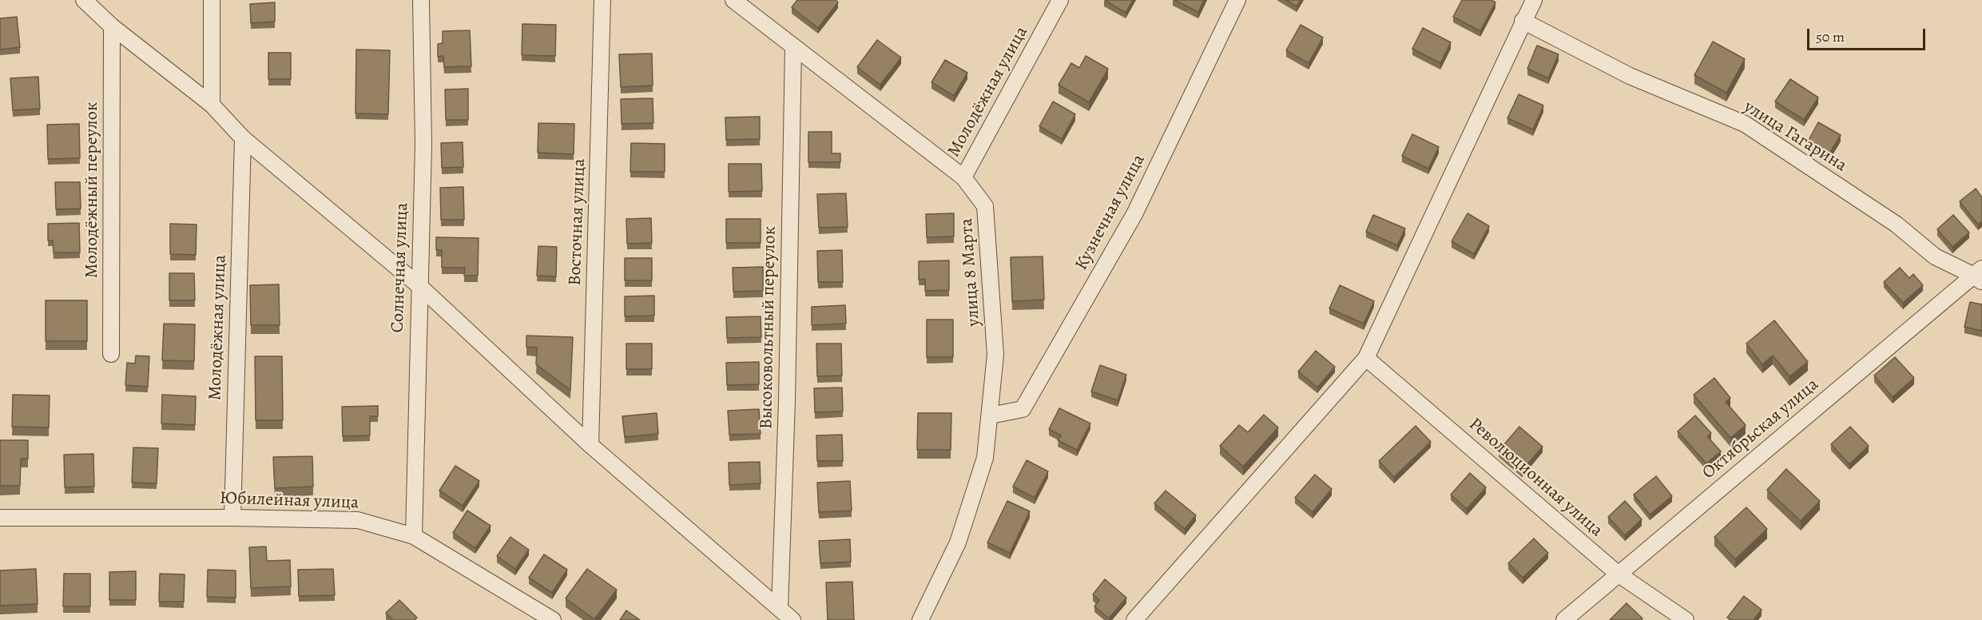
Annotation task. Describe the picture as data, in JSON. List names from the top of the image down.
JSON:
{
  "streets": {
    "street": [
      "Молодёжная улица",
      "улица Гагарина",
      "Молодёжный переулок",
      "Кузнечная улица",
      "Восточная улица",
      "Солнечная улица",
      "улица 8 Марта",
      "Высоковольтный переулок",
      "Октябрьская улица",
      "Революционная улица",
      "Юбилейная улица"
    ]
  },
  "crossings": [
    ["Молодёжная улица", "улица 8 Марта"],
    ["Молодёжная улица", "Юбилейная улица"],
    ["улица Гагарина", "Октябрьская улица"],
    ["Кузнечная улица", "улица 8 Марта"],
    ["Солнечная улица", "Юбилейная улица"],
    ["улица 8 Марта", "Высоковольтный переулок"],
    ["Октябрьская улица", "Революционная улица"]
  ],
  "scale_bar": "50 m"
}
